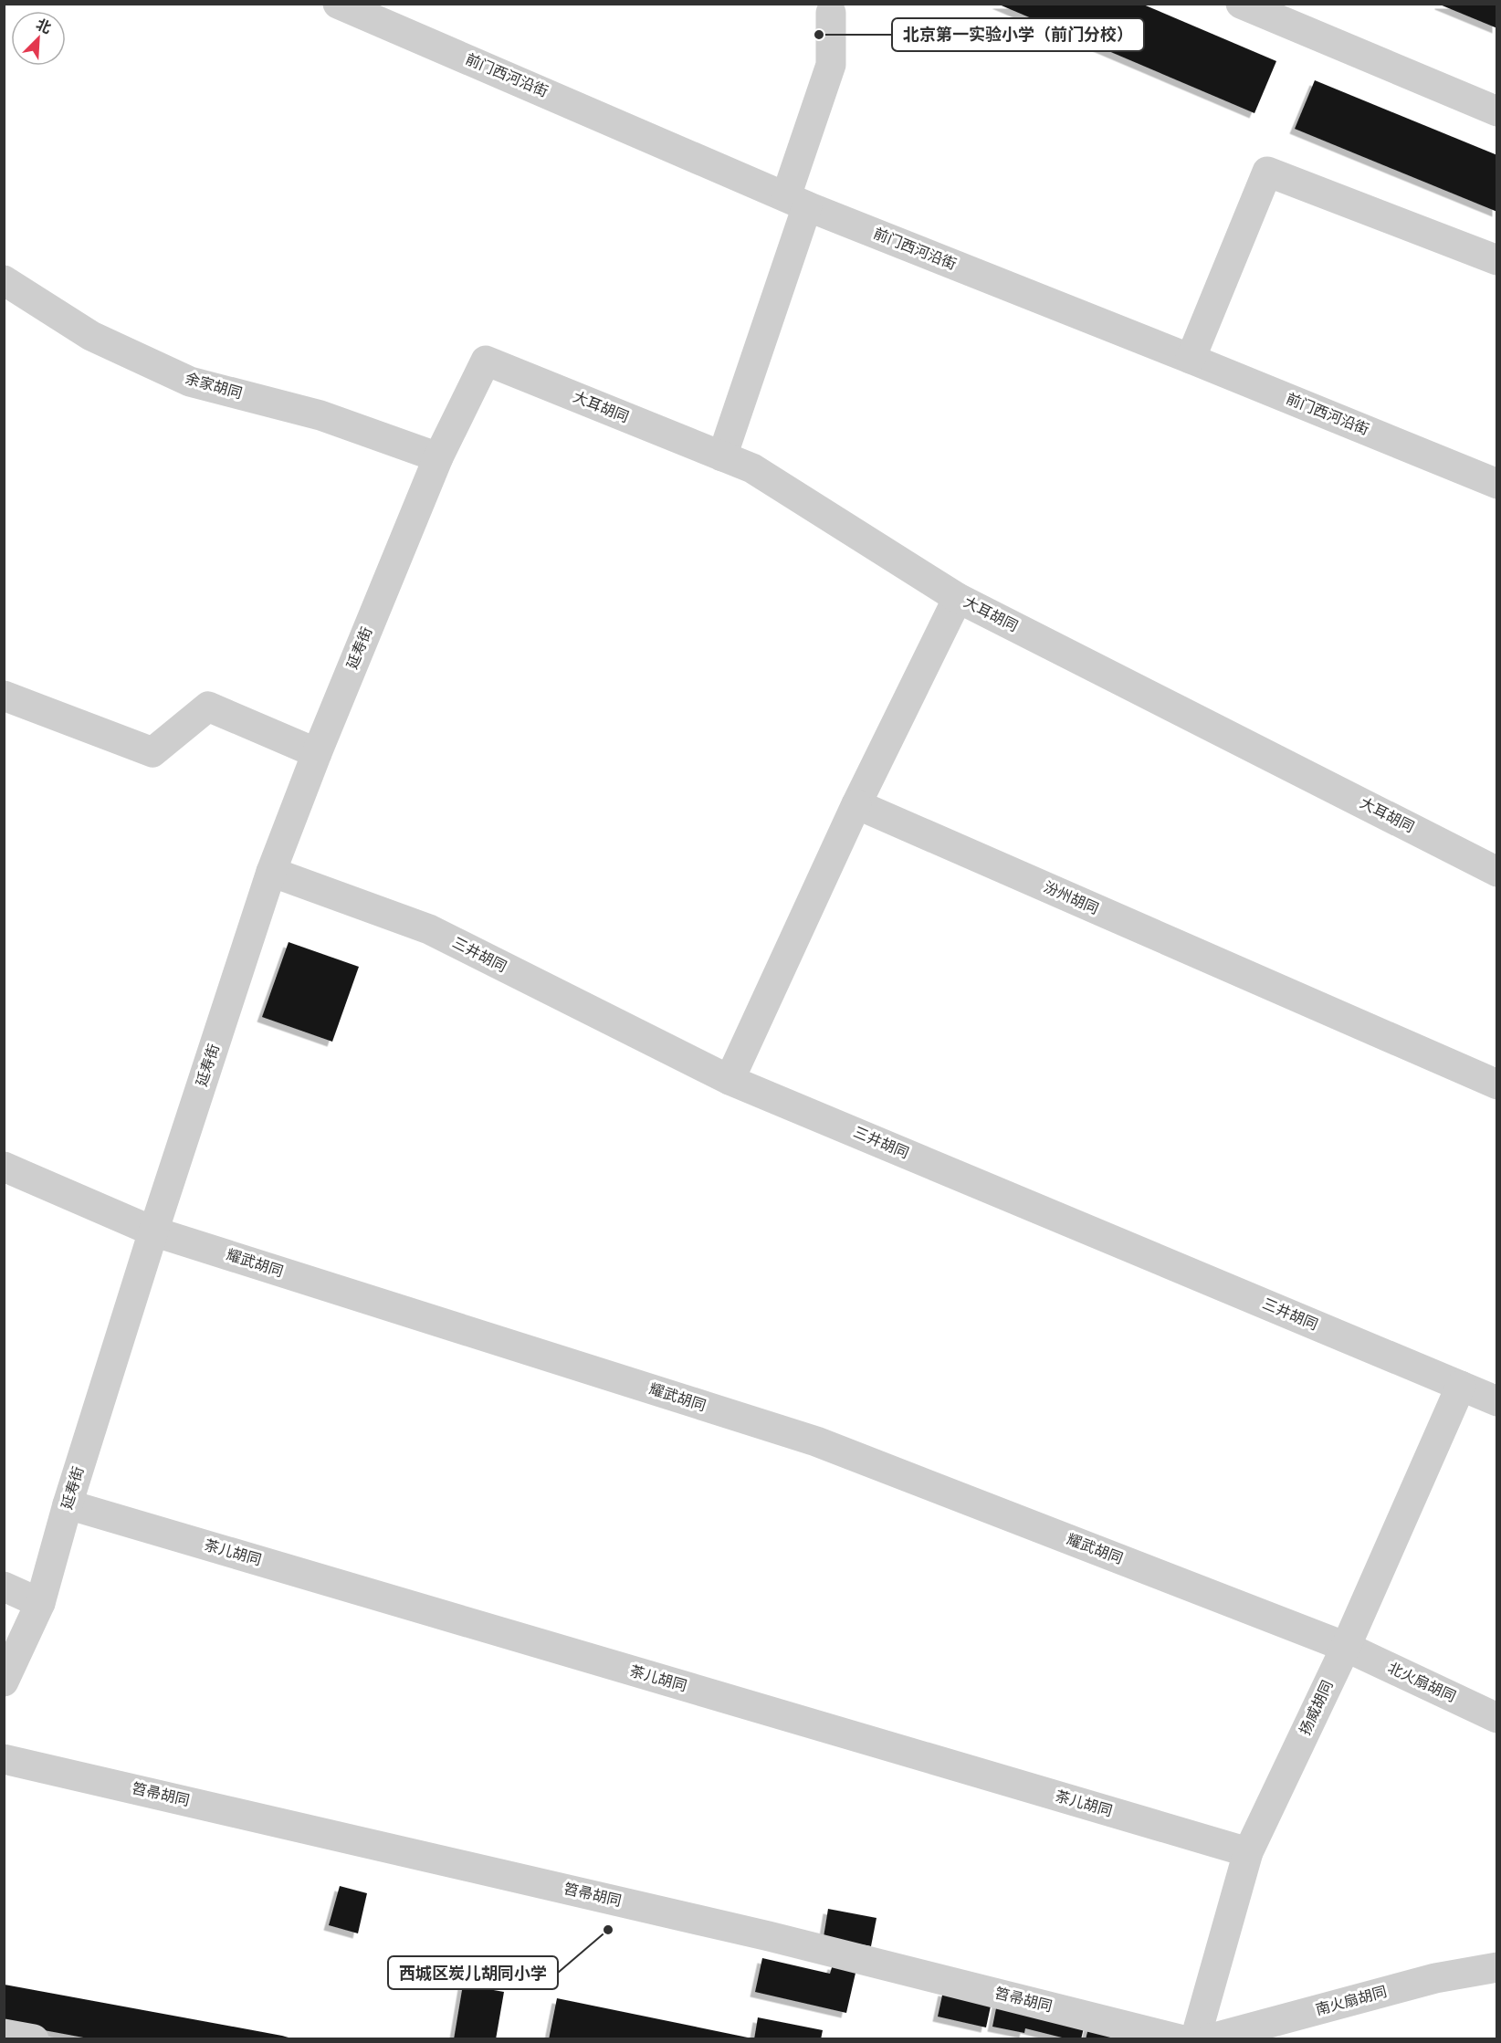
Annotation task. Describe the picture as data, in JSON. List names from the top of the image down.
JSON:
{
  "streets": {
    "street": [
      "前门西河沿街",
      "余家胡同",
      "大耳胡同",
      "延寿街",
      "汾州胡同",
      "三井胡同",
      "耀武胡同",
      "茶儿胡同",
      "北火扇胡同",
      "扬威胡同",
      "笤帚胡同",
      "南火扇胡同"
    ]
  },
  "crossings": [
    ["余家胡同", "延寿街"],
    ["大耳胡同", "延寿街"],
    ["延寿街", "三井胡同"],
    ["延寿街", "耀武胡同"],
    ["延寿街", "茶儿胡同"],
    ["三井胡同", "扬威胡同"],
    ["耀武胡同", "北火扇胡同"],
    ["耀武胡同", "扬威胡同"],
    ["茶儿胡同", "扬威胡同"],
    ["北火扇胡同", "扬威胡同"]
  ],
  "places": ["北京第一实验小学（前门分校）", "西城区炭儿胡同小学"],
  "north": "top right"
}
